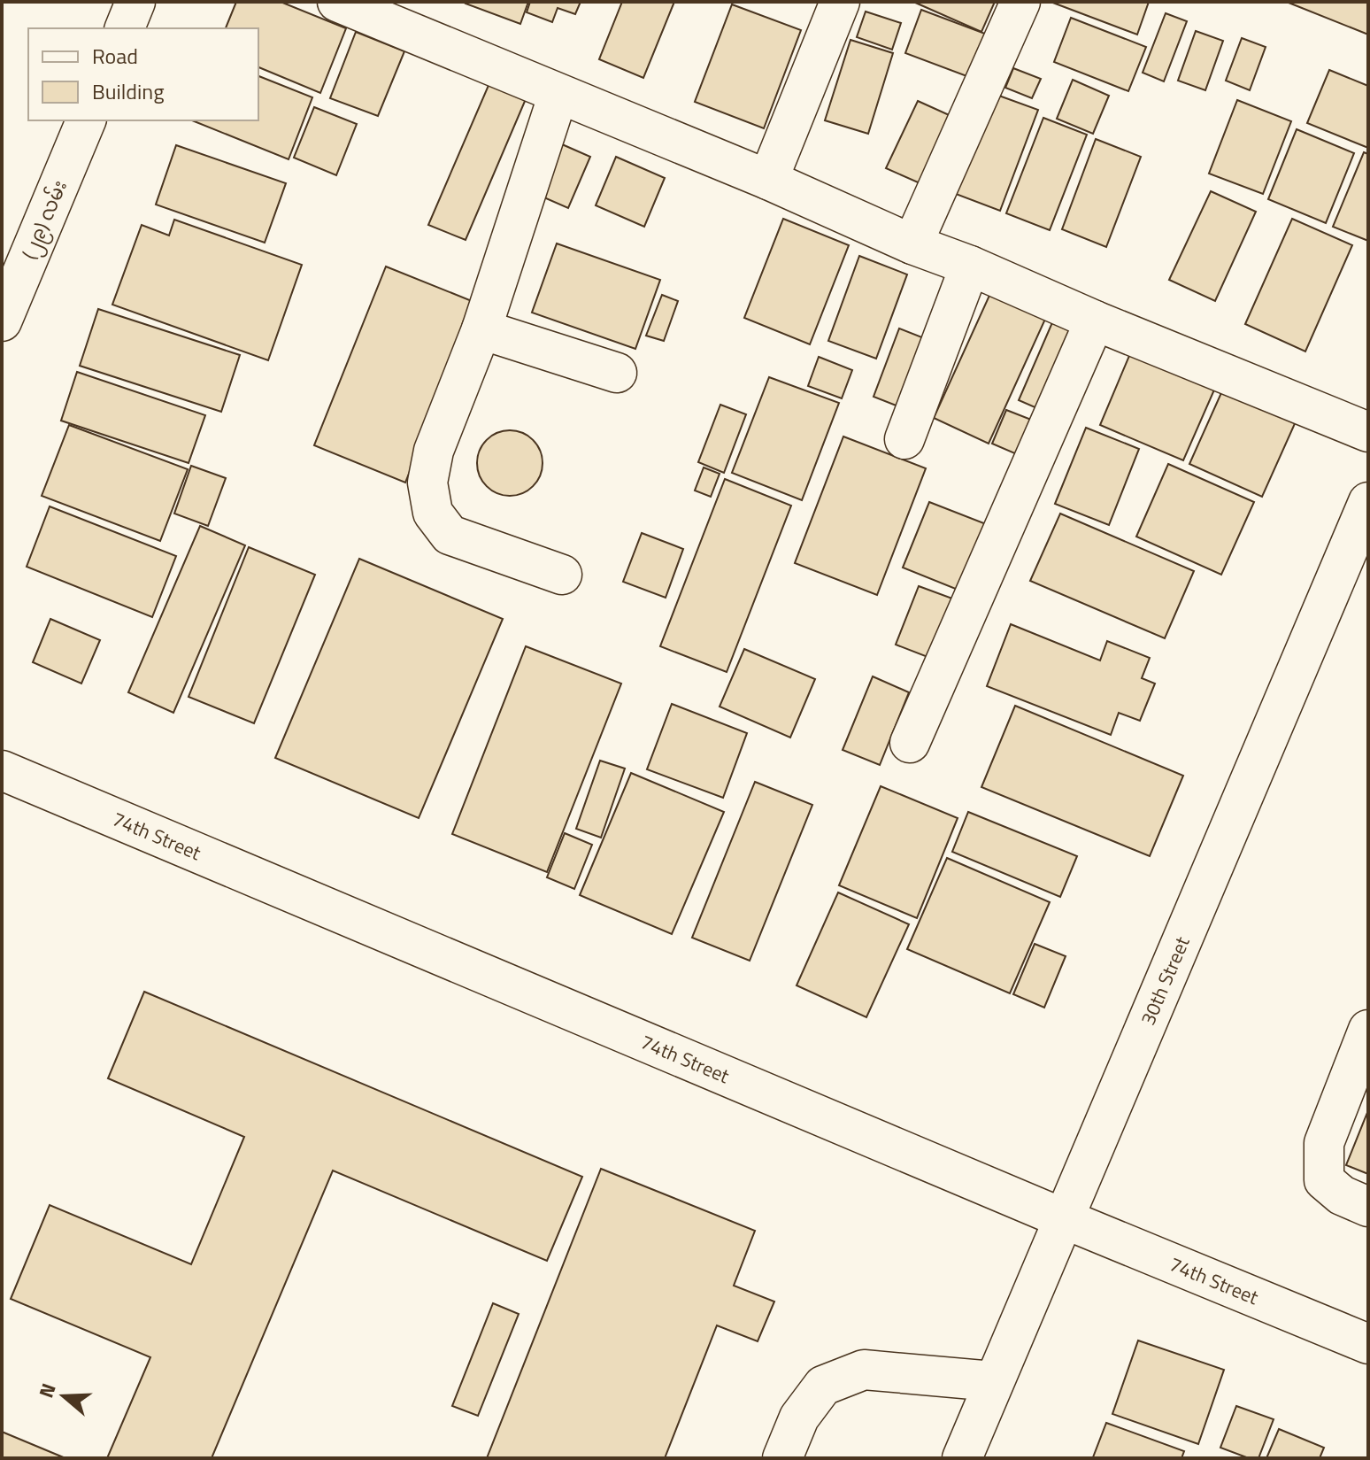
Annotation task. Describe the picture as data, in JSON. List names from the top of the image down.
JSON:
{
  "streets": {
    "street": ["(၂၉) လမ်း", "74th Street", "30th Street"]
  },
  "crossings": [
    ["74th Street", "30th Street"]
  ],
  "legend": ["Road", "Building"],
  "north": "left"
}
